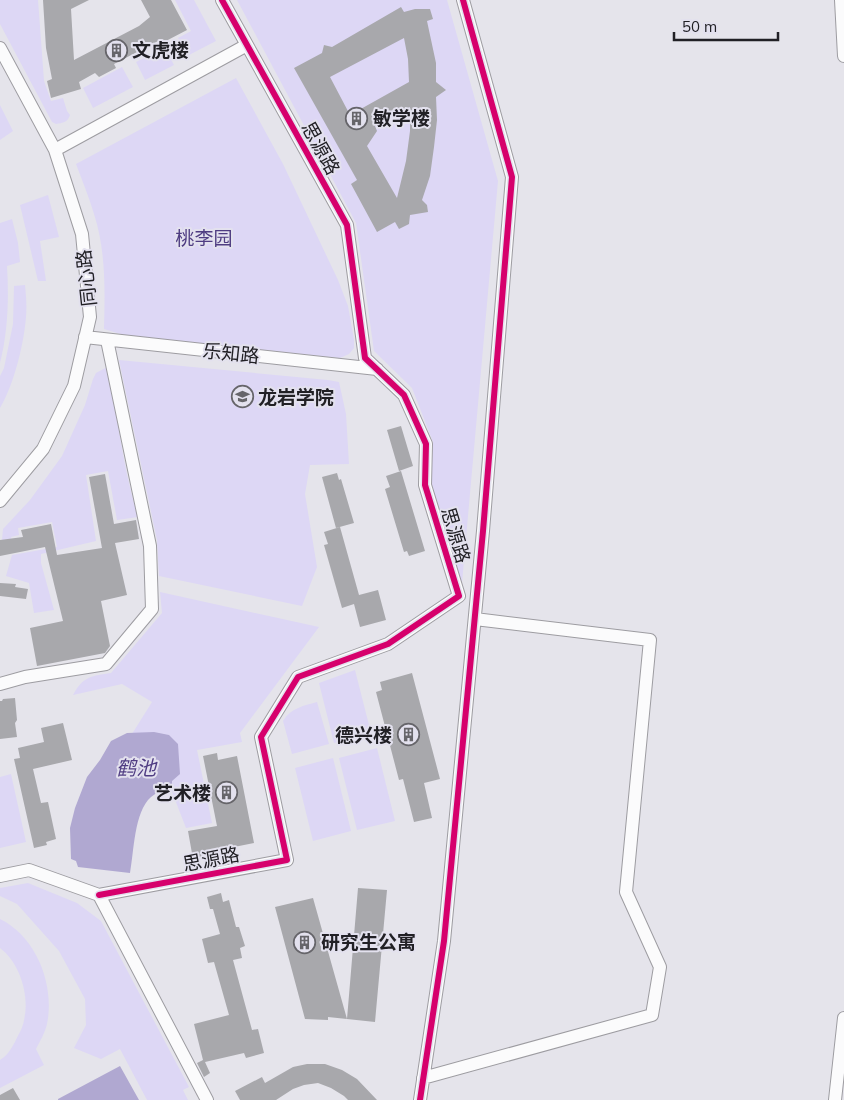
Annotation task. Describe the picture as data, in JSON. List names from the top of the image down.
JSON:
{
  "streets": {
    "street": ["思源路", "同心路", "乐知路"]
  },
  "crossings": [
    ["思源路", "乐知路"],
    ["同心路", "乐知路"]
  ],
  "water": ["鹤池"],
  "parks": ["桃李园"],
  "places": {
    "building": [
      "文虎楼",
      "敏学楼",
      "德兴楼",
      "艺术楼",
      "研究生公寓"
    ],
    "school or university": ["龙岩学院"]
  },
  "scale_bar": "50 m"
}
